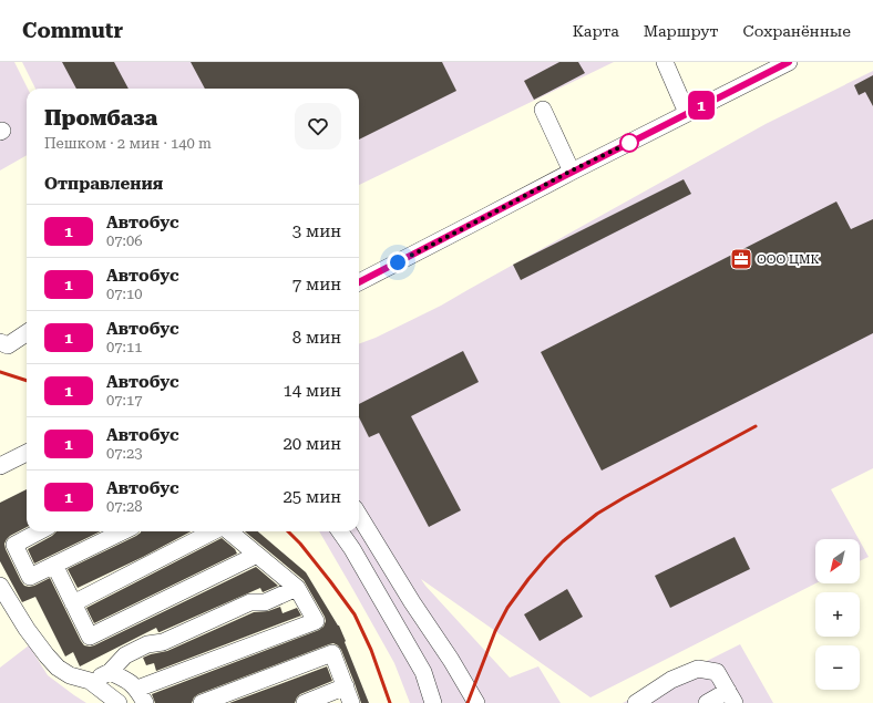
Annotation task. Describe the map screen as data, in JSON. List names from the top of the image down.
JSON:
{
  "places": {
    "office": ["ООО ЦМК"]
  },
  "lines": ["bus line 1"],
  "north": "bottom left",
  "page": {
    "header": "Commutr",
    "nav": ["Карта", "Маршрут", "Сохранённые"],
    "on_map": "1",
    "heading": [
      ["Промбаза", "Пешком · 2 мин · 140 m"],
      "Отправления"
    ],
    "list": [
      {
        "mark": "1",
        "name": "Автобус",
        "note": "07:06",
        "value": "3 мин"
      },
      {
        "mark": "1",
        "name": "Автобус",
        "note": "07:10",
        "value": "7 мин"
      },
      {
        "mark": "1",
        "name": "Автобус",
        "note": "07:11",
        "value": "8 мин"
      },
      {
        "mark": "1",
        "name": "Автобус",
        "note": "07:17",
        "value": "14 мин"
      },
      {
        "mark": "1",
        "name": "Автобус",
        "note": "07:23",
        "value": "20 мин"
      },
      {
        "mark": "1",
        "name": "Автобус",
        "note": "07:28",
        "value": "25 мин"
      }
    ],
    "map_buttons": ["+", "−"]
  }
}
